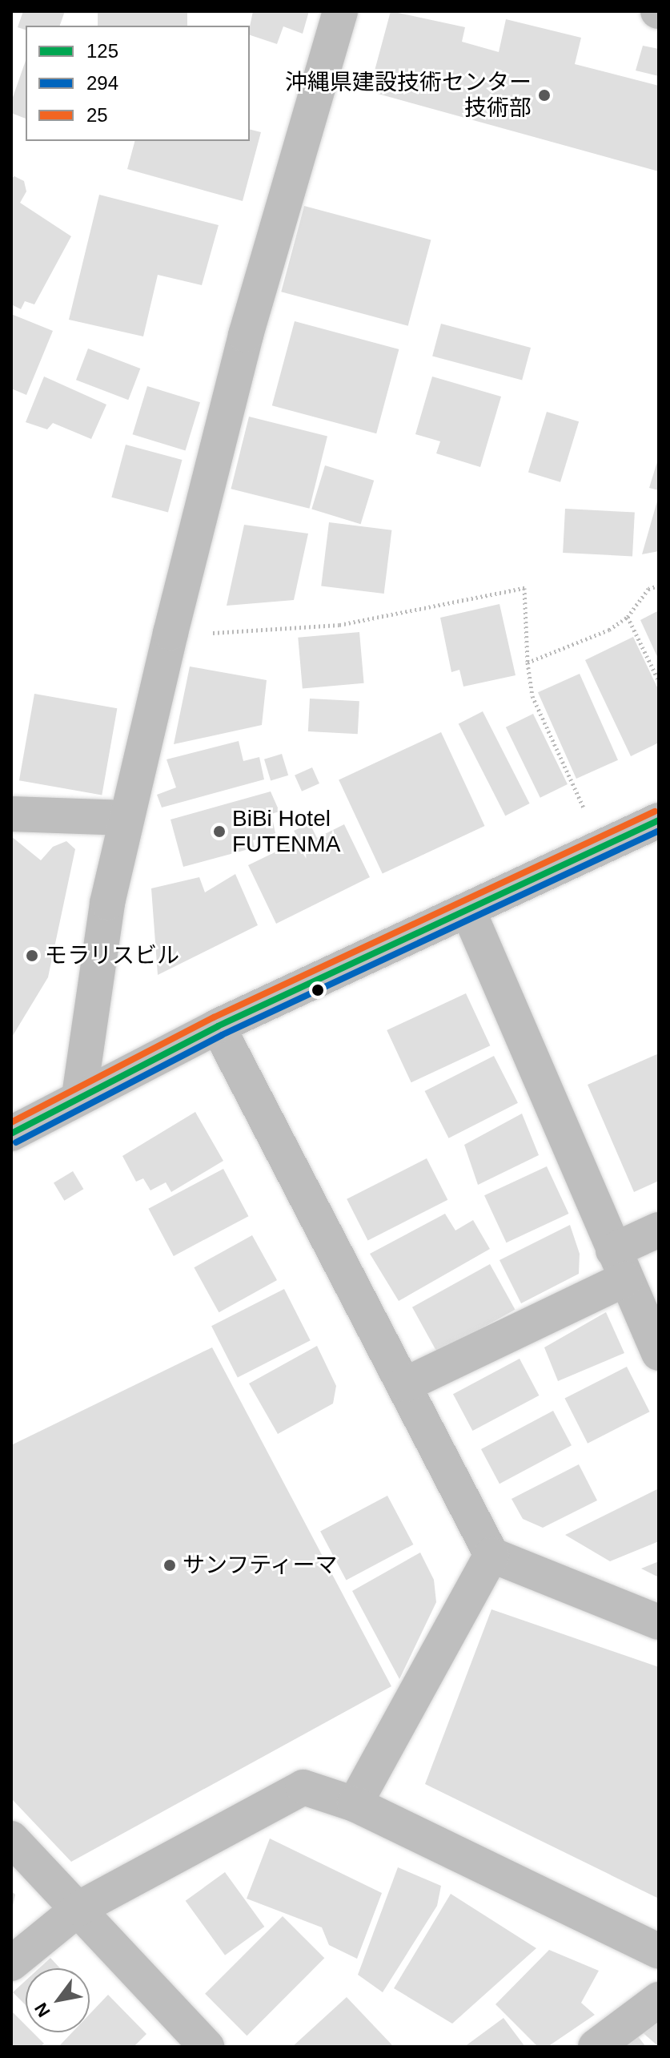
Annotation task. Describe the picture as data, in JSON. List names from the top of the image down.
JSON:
{
  "places": [
    "沖縄県建設技術センター 技術部",
    "BiBi Hotel FUTENMA",
    "モラリスビル",
    "サンフティーマ"
  ],
  "lines": ["transit line 25", "transit line 125", "transit line 294"],
  "legend": ["125", "294", "25"],
  "north": "bottom left"
}
